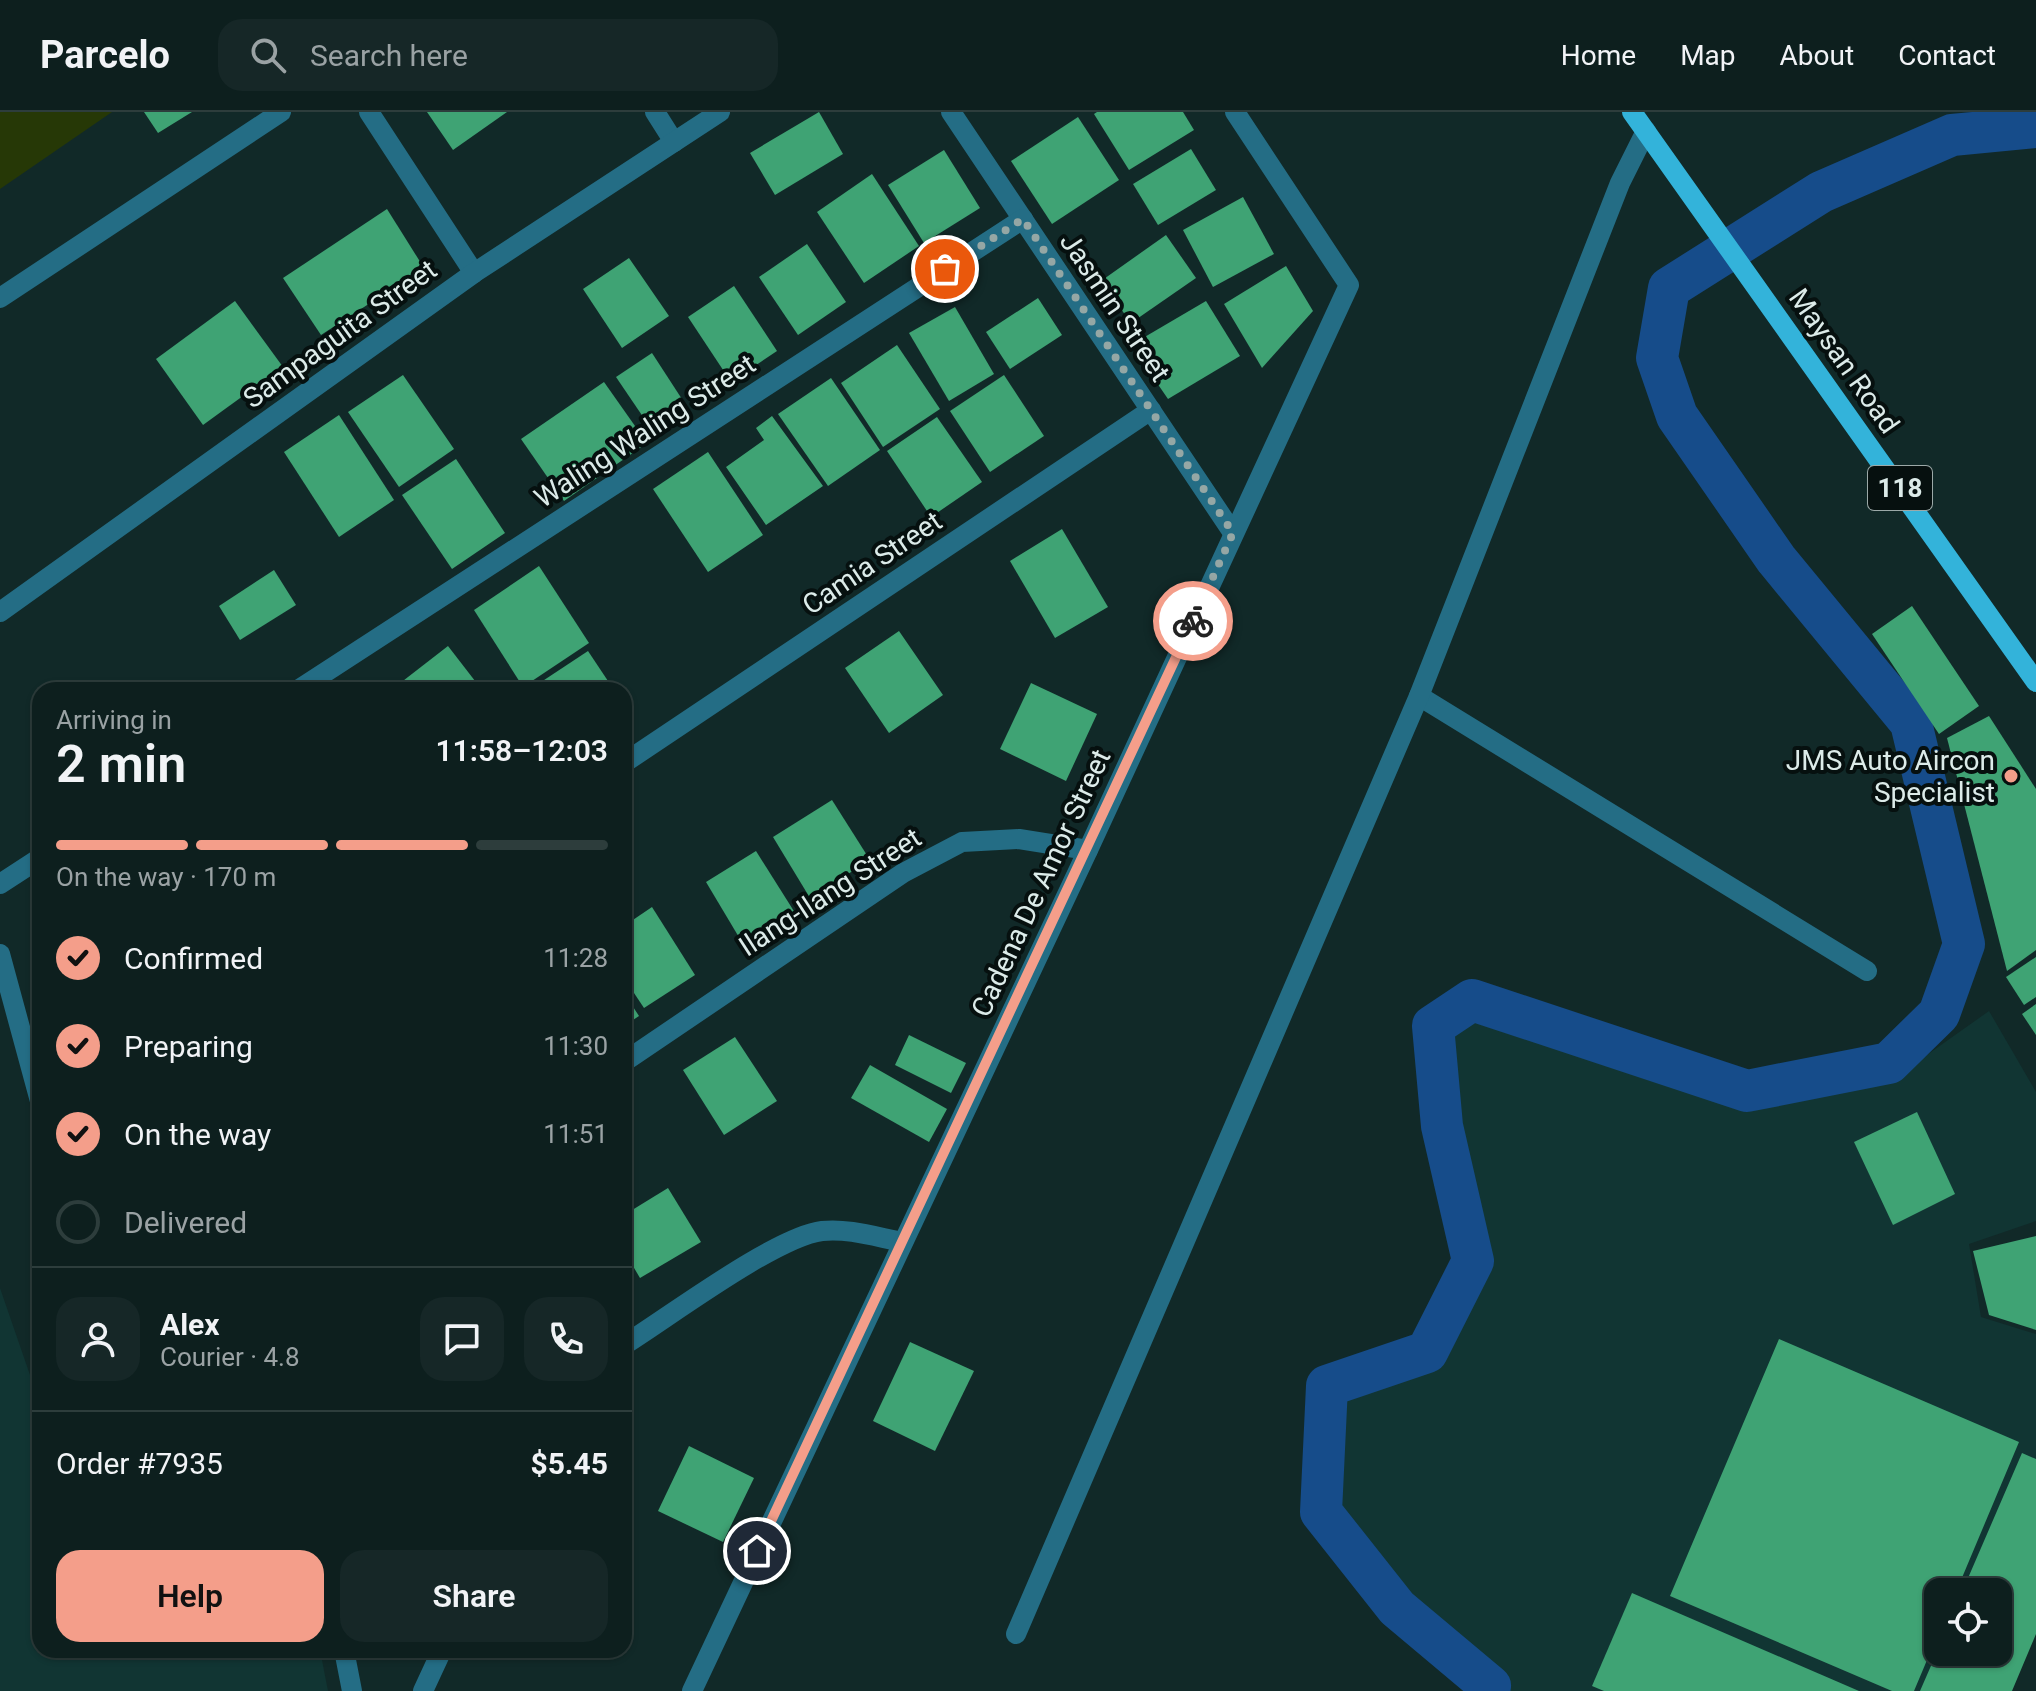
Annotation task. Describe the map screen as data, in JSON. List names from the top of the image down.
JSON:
{
  "streets": {
    "main road": ["Maysan Road", "118"],
    "street": [
      "Jasmin Street",
      "Sampaguita Street",
      "Waling Waling Street",
      "Camia Street",
      "Cadena De Amor Street",
      "Ilang-Ilang Street"
    ]
  },
  "crossings": [
    ["Jasmin Street", "Waling Waling Street"],
    ["Jasmin Street", "Camia Street"],
    ["Jasmin Street", "Cadena De Amor Street"],
    ["Cadena De Amor Street", "Ilang-Ilang Street"]
  ],
  "places": ["JMS Auto Aircon Specialist"],
  "page": {
    "header": "Parcelo",
    "search": "Search here",
    "nav": [
      "Home",
      "Map",
      "About",
      "Contact"
    ],
    "heading": ["2 min", "Arriving in", "11:58–12:03"],
    "panel": [
      "Alex",
      "Courier · 4.8",
      "Order #7935",
      "$5.45"
    ],
    "bar": "On the way · 170 m",
    "list": [
      ["Confirmed", "11:28"],
      ["Preparing", "11:30"],
      ["On the way", "11:51"],
      "Delivered"
    ],
    "buttons": ["Help", "Share"]
  }
}
